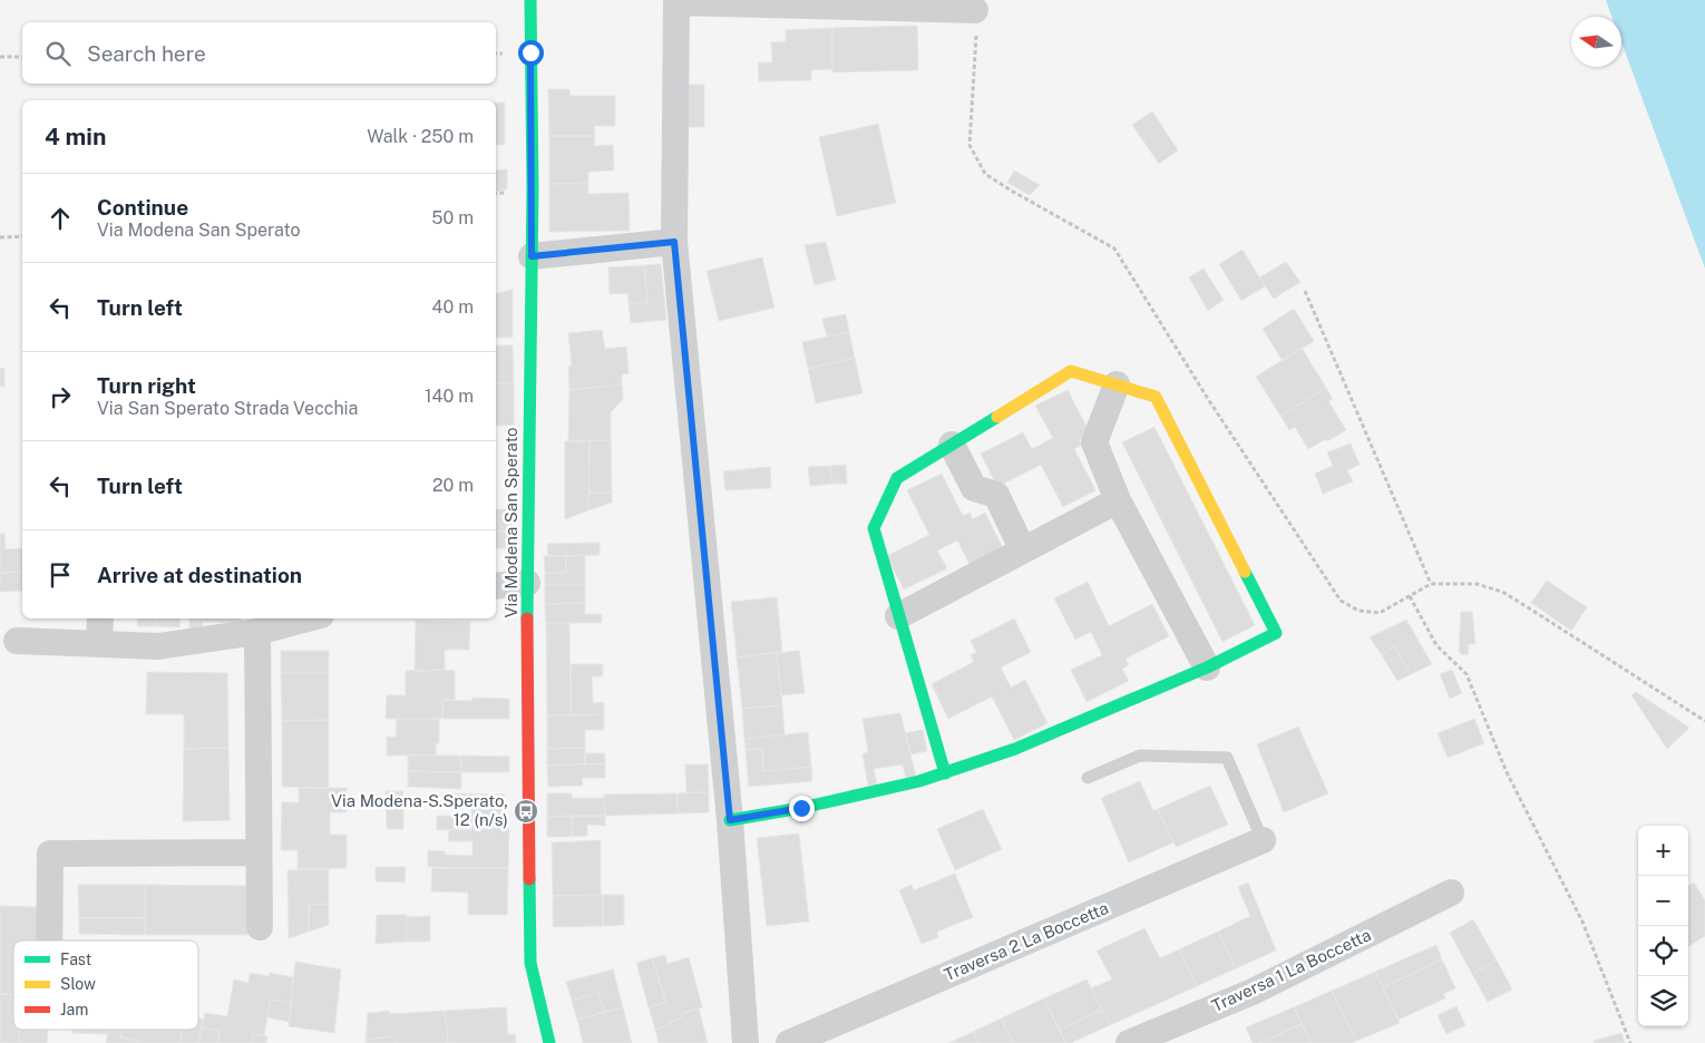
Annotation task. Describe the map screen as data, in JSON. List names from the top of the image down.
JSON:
{
  "streets": {
    "street": ["Via Modena San Sperato", "Traversa 2 La Boccetta", "Traversa 1 La Boccetta"]
  },
  "places": {
    "bus stop": ["Via Modena-S.Sperato, 12 (n/s)"]
  },
  "legend": ["Fast", "Slow", "Jam"],
  "north": "left",
  "page": {
    "search": "Search here",
    "heading": ["4 min", "Walk · 250 m"],
    "list": [
      ["Continue", "Via Modena San Sperato", "50 m"],
      ["Turn left", "40 m"],
      ["Turn right", "Via San Sperato Strada Vecchia", "140 m"],
      ["Turn left", "20 m"],
      "Arrive at destination"
    ],
    "map_buttons": ["+", "−"]
  }
}
